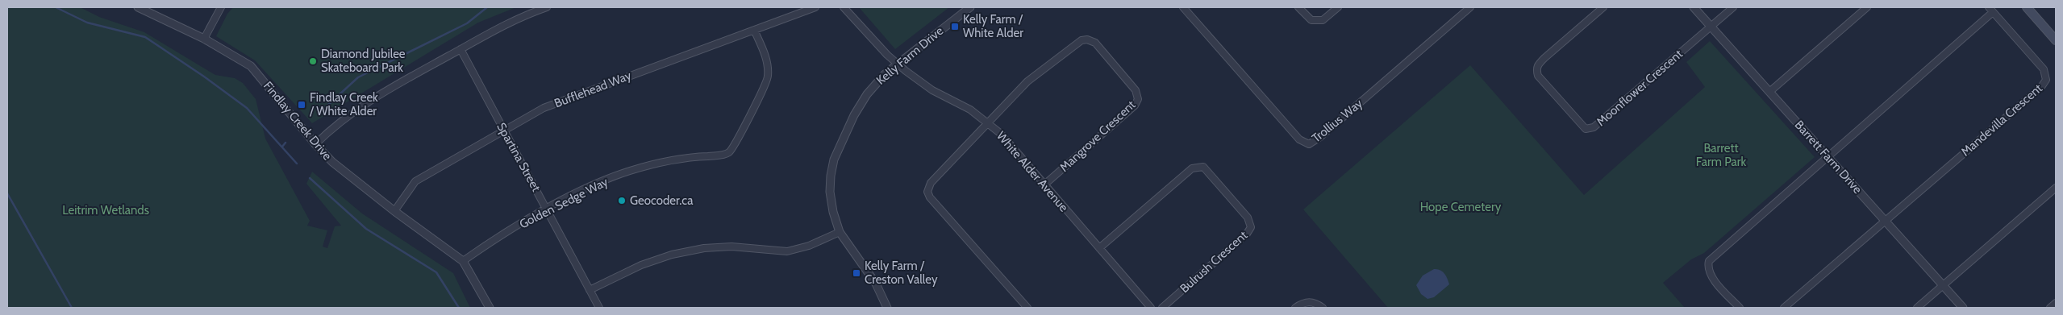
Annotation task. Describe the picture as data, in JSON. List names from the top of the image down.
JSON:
{
  "streets": {
    "street": [
      "Kelly Farm Drive",
      "Moonflower Crescent",
      "Bufflehead Way",
      "Mandevilla Crescent",
      "Findlay Creek Drive",
      "Trollius Way",
      "Mangrove Crescent",
      "Spartina Street",
      "Barrett Farm Drive",
      "White Alder Avenue",
      "Golden Sedge Way",
      "Bulrush Crescent"
    ]
  },
  "crossings": [
    ["Kelly Farm Drive", "White Alder Avenue"],
    ["Moonflower Crescent", "Barrett Farm Drive"],
    ["Bufflehead Way", "Findlay Creek Drive"],
    ["Bufflehead Way", "Spartina Street"],
    ["Bufflehead Way", "Golden Sedge Way"],
    ["Mandevilla Crescent", "Barrett Farm Drive"],
    ["Findlay Creek Drive", "Golden Sedge Way"],
    ["Mangrove Crescent", "White Alder Avenue"],
    ["Spartina Street", "Golden Sedge Way"],
    ["White Alder Avenue", "Bulrush Crescent"]
  ],
  "parks": ["Barrett Farm Park", "Hope Cemetery", "Leitrim Wetlands"],
  "places": {
    "transit": ["Kelly Farm / White Alder", "Findlay Creek / White Alder", "Kelly Farm / Creston Valley"],
    "other": ["Diamond Jubilee Skateboard Park", "Geocoder.ca"]
  }
}
